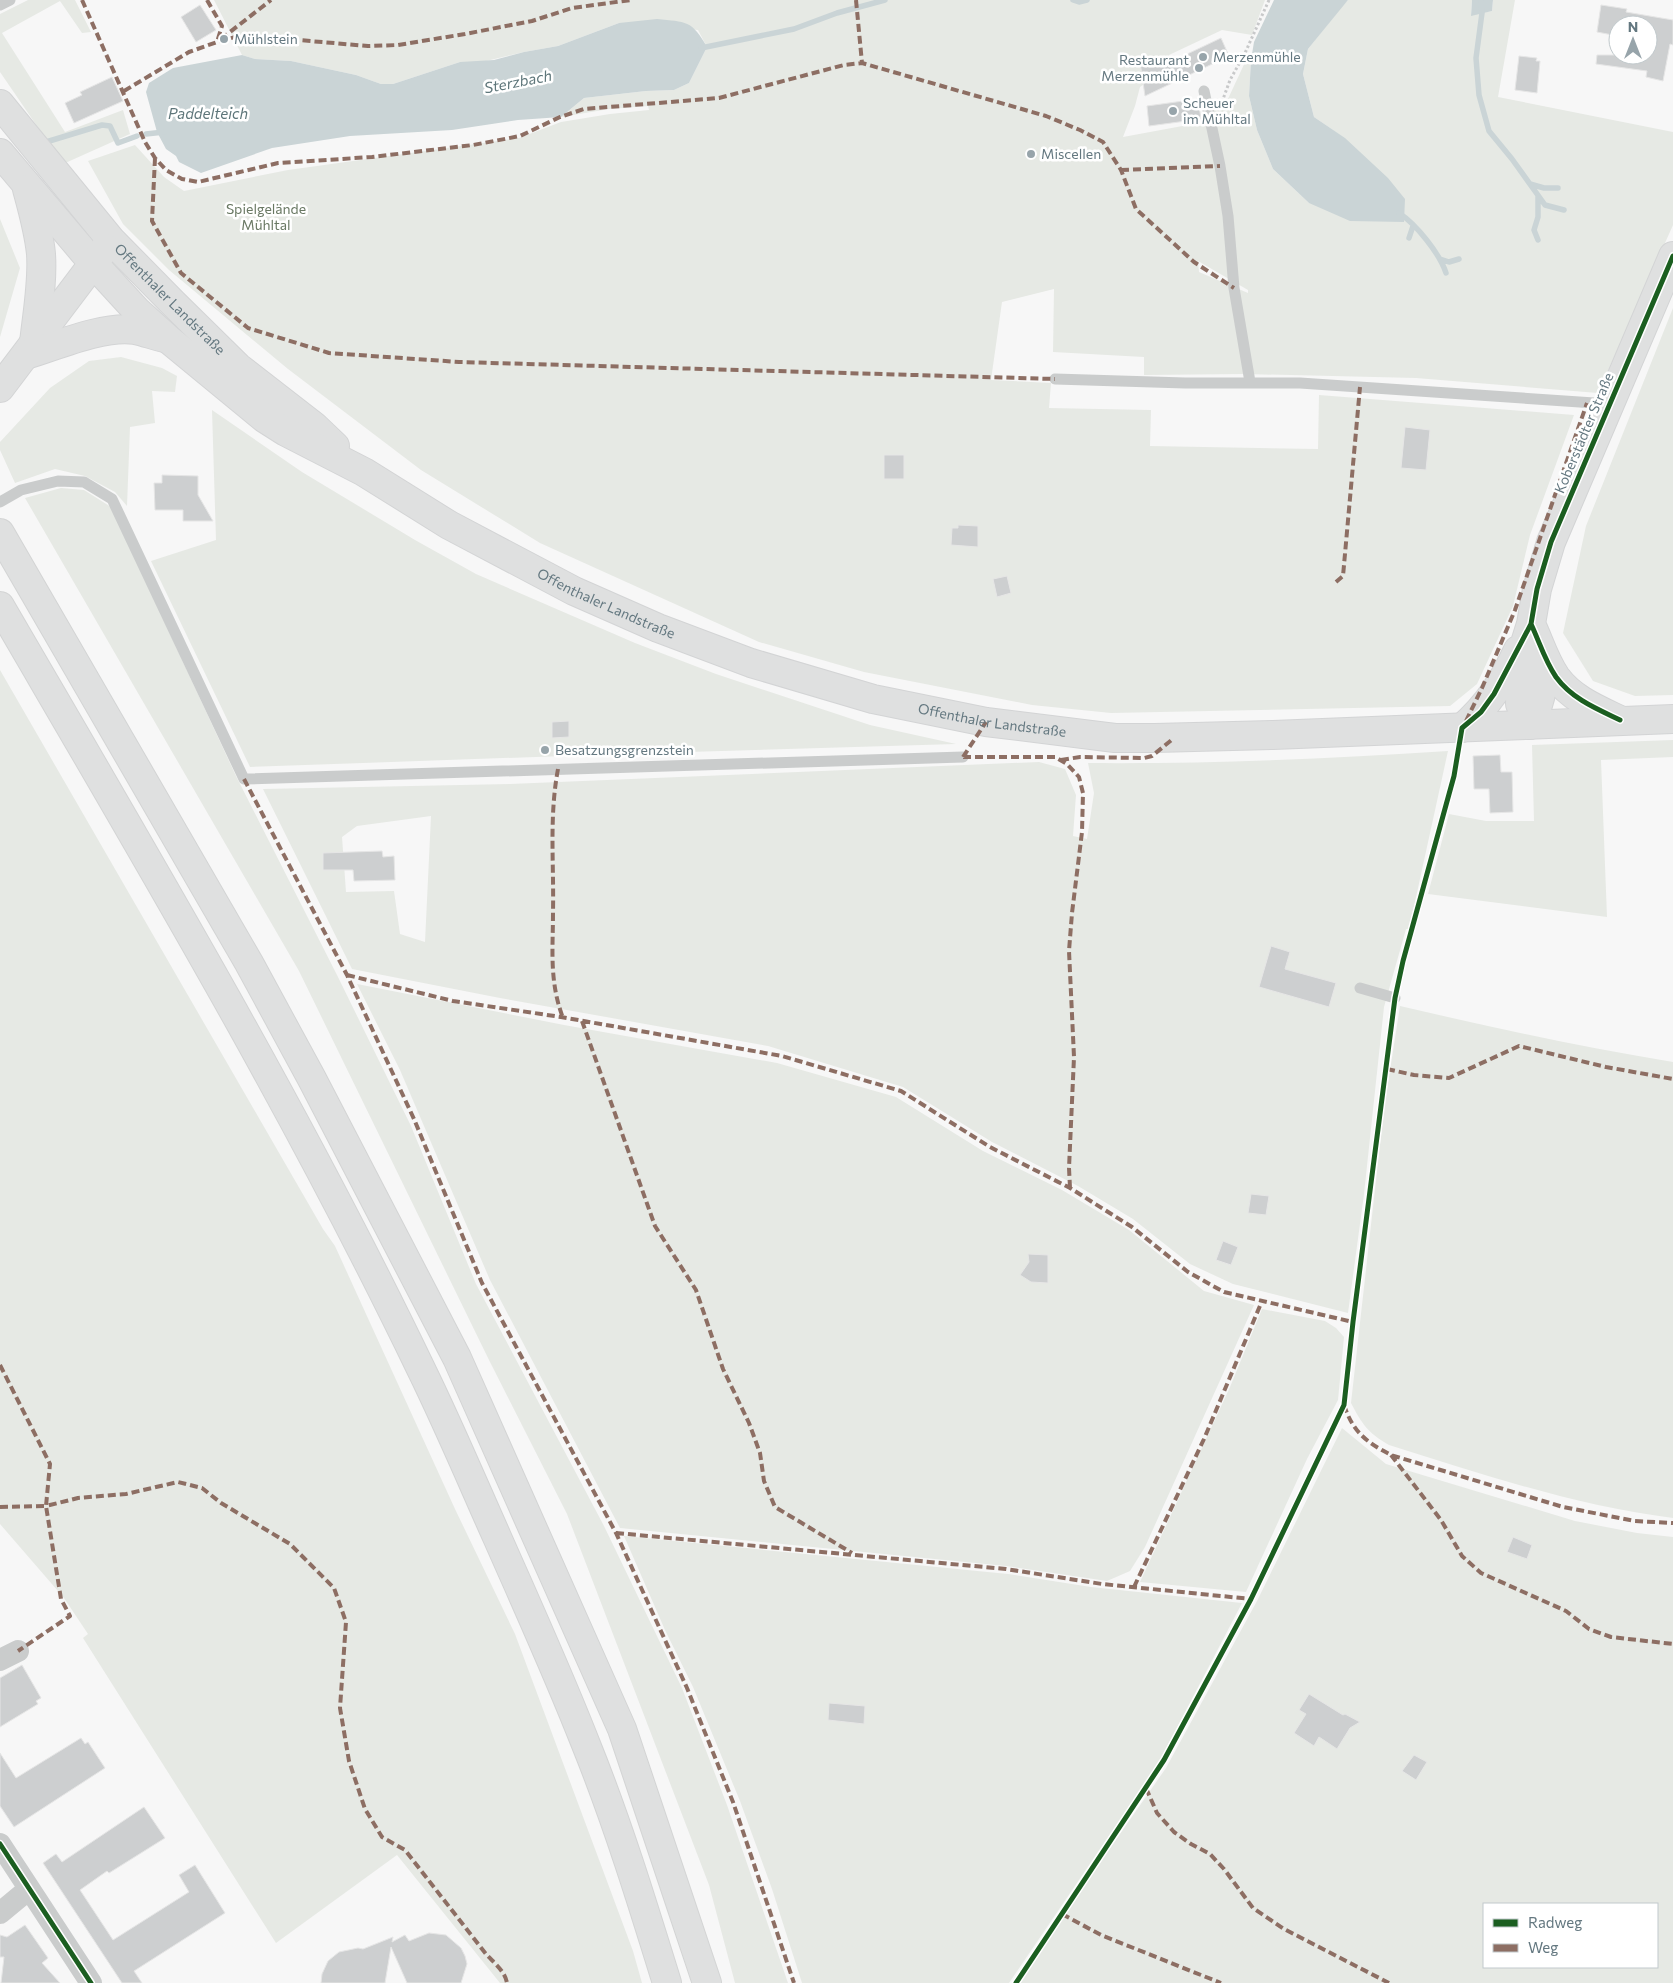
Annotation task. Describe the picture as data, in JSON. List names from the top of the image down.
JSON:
{
  "streets": {
    "main road": ["Offenthaler Landstraße", "Koberstädter Straße"]
  },
  "water": ["Sterzbach", "Paddelteich"],
  "parks": ["Spielgelände Mühltal"],
  "places": [
    "Mühlstein",
    "Merzenmühle",
    "Restaurant Merzenmühle",
    "Scheuer im Mühltal",
    "Miscellen",
    "Besatzungsgrenzstein"
  ],
  "legend": ["Radweg", "Weg"],
  "north": "top"
}
